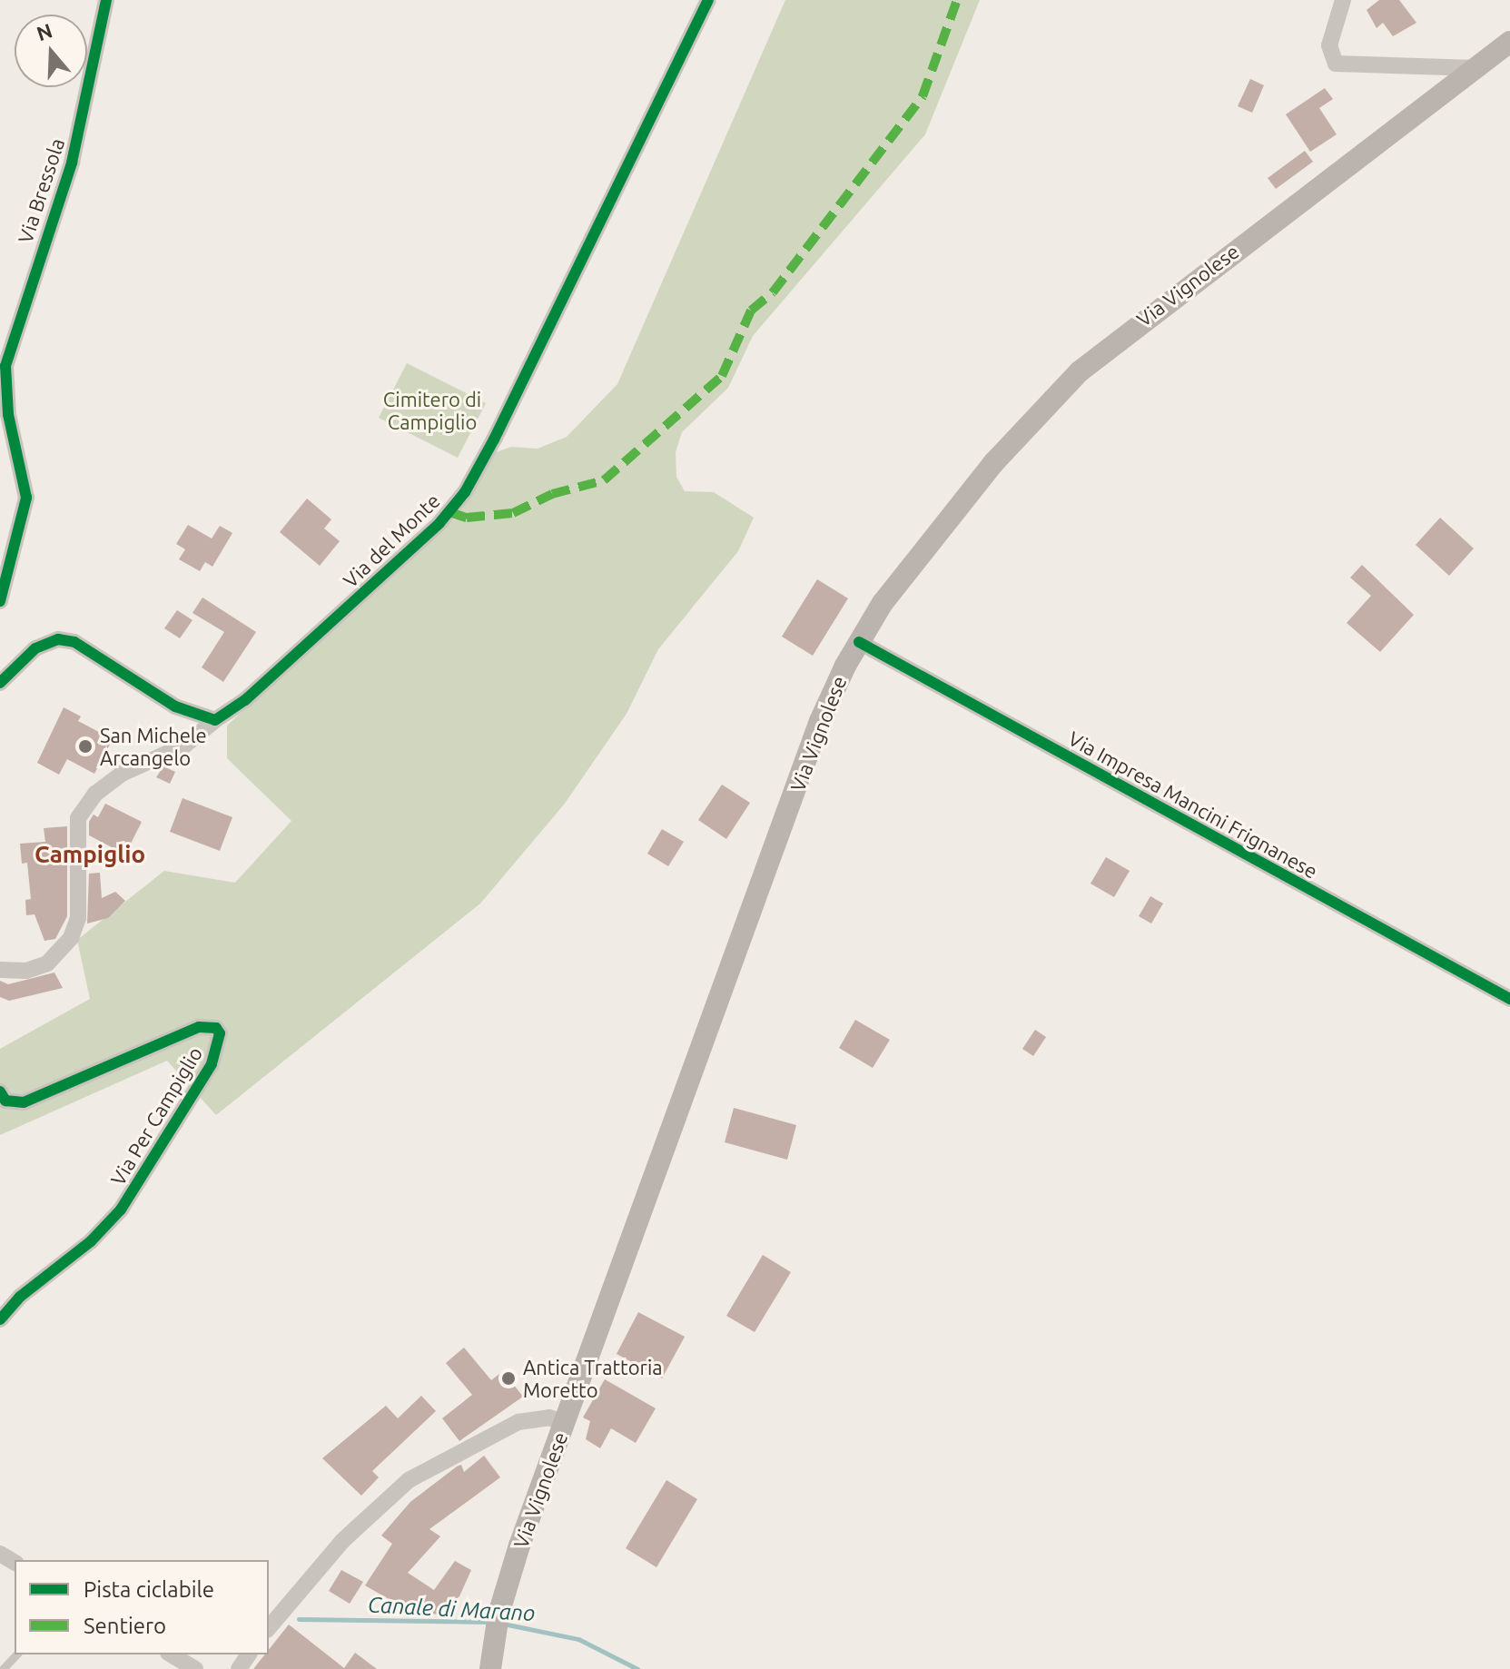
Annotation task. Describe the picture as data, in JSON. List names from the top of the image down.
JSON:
{
  "streets": {
    "main road": ["Via Vignolese"],
    "street": [
      "Via Bressola",
      "Via del Monte",
      "Via Impresa Mancini Frignanese",
      "Via Per Campiglio"
    ]
  },
  "crossings": [
    ["Via Vignolese", "Via Impresa Mancini Frignanese"]
  ],
  "districts": ["Campiglio"],
  "water": ["Canale di Marano"],
  "parks": ["Cimitero di Campiglio"],
  "places": ["San Michele Arcangelo", "Antica Trattoria Moretto"],
  "legend": ["Pista ciclabile", "Sentiero"],
  "north": "top"
}
